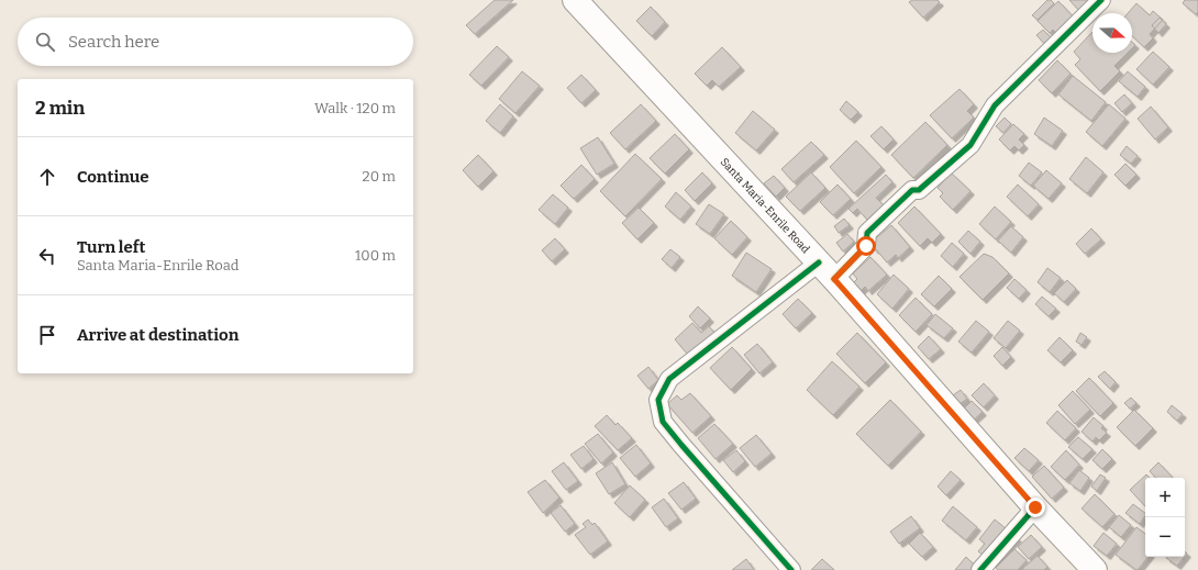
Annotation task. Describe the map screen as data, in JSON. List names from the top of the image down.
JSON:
{
  "streets": {
    "main road": ["Santa Maria-Enrile Road"]
  },
  "north": "right",
  "page": {
    "search": "Search here",
    "heading": ["2 min", "Walk · 120 m"],
    "list": [
      ["Continue", "20 m"],
      ["Turn left", "Santa Maria-Enrile Road", "100 m"],
      "Arrive at destination"
    ],
    "map_buttons": ["+", "−"]
  }
}
